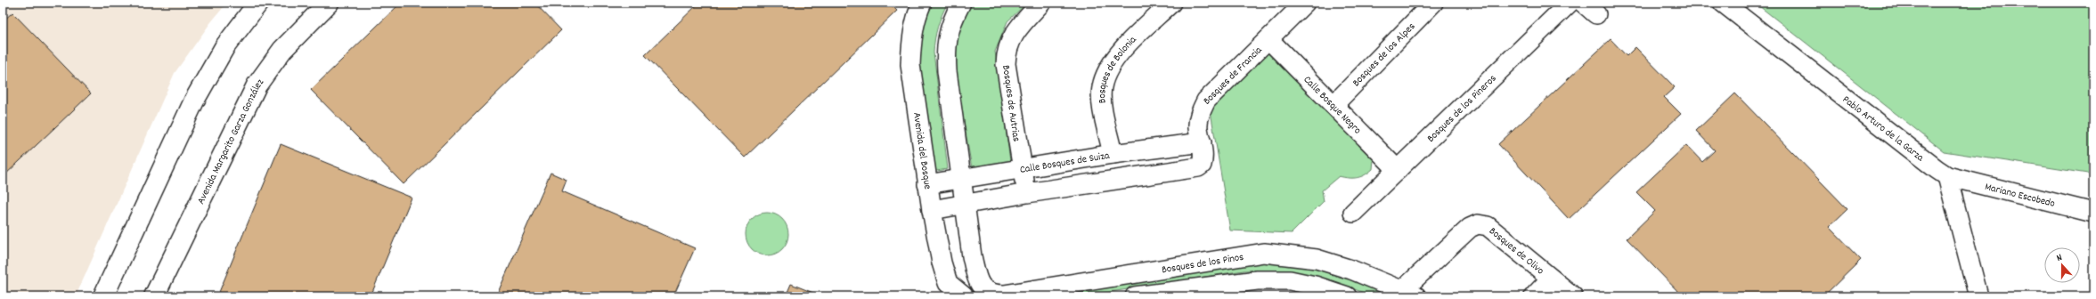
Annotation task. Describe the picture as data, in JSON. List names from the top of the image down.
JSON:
{
  "streets": {
    "main road": ["Avenida Margarito Garza González"],
    "street": [
      "Bosques de los Alpes",
      "Bosques de Bolonia",
      "Bosques de Francia",
      "Bosques de Autrias",
      "Calle Bosque Negro",
      "Bosques de los Pineros",
      "Pablo Arturo de la Garza",
      "Avenida del Bosque",
      "Calle Bosques de Suiza",
      "Mariano Escobedo",
      "Bosques de Olivo",
      "Bosques de los Pinos"
    ]
  },
  "crossings": [
    ["Bosques de los Alpes", "Calle Bosque Negro"],
    ["Bosques de Bolonia", "Calle Bosques de Suiza"],
    ["Bosques de Francia", "Bosques de Autrias"],
    ["Bosques de Francia", "Calle Bosque Negro"],
    ["Bosques de Francia", "Calle Bosques de Suiza"],
    ["Bosques de Autrias", "Calle Bosques de Suiza"],
    ["Calle Bosque Negro", "Bosques de los Pineros"],
    ["Pablo Arturo de la Garza", "Mariano Escobedo"],
    ["Avenida del Bosque", "Calle Bosques de Suiza"],
    ["Bosques de Olivo", "Bosques de los Pinos"]
  ],
  "north": "top"
}
